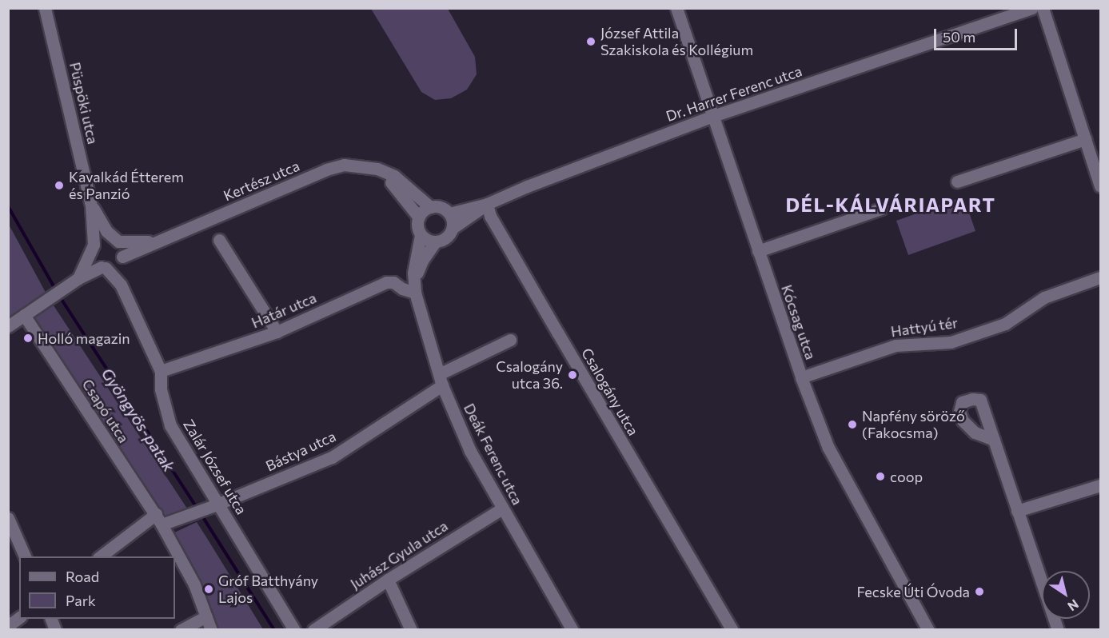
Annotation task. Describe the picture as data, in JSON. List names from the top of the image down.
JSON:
{
  "streets": {
    "street": [
      "Dr. Harrer Ferenc utca",
      "Püspöki utca",
      "Kertész utca",
      "Határ utca",
      "Kócsag utca",
      "Hattyú tér",
      "Csalogány utca",
      "Csapó utca",
      "Bástya utca",
      "Deák Ferenc utca",
      "Zalár József utca",
      "Juhász Gyula utca"
    ]
  },
  "crossings": [
    ["Dr. Harrer Ferenc utca", "Kertész utca"],
    ["Dr. Harrer Ferenc utca", "Kócsag utca"],
    ["Dr. Harrer Ferenc utca", "Csalogány utca"],
    ["Határ utca", "Deák Ferenc utca"],
    ["Határ utca", "Zalár József utca"],
    ["Kócsag utca", "Hattyú tér"],
    ["Csapó utca", "Bástya utca"],
    ["Bástya utca", "Deák Ferenc utca"],
    ["Bástya utca", "Zalár József utca"],
    ["Deák Ferenc utca", "Juhász Gyula utca"]
  ],
  "districts": ["DÉL-KÁLVÁRIAPART"],
  "water": ["Gyöngyös-patak"],
  "places": [
    "József Attila Szakiskola és Kollégium",
    "Kavalkád Étterem és Panzió",
    "Holló magazin",
    "Csalogány utca 36.",
    "Napfény söröző (Fakocsma)",
    "coop",
    "Gróf Batthyány Lajos",
    "Fecske Úti Óvoda"
  ],
  "legend": ["Road", "Park"],
  "scale_bar": "50 m",
  "north": "bottom right"
}
